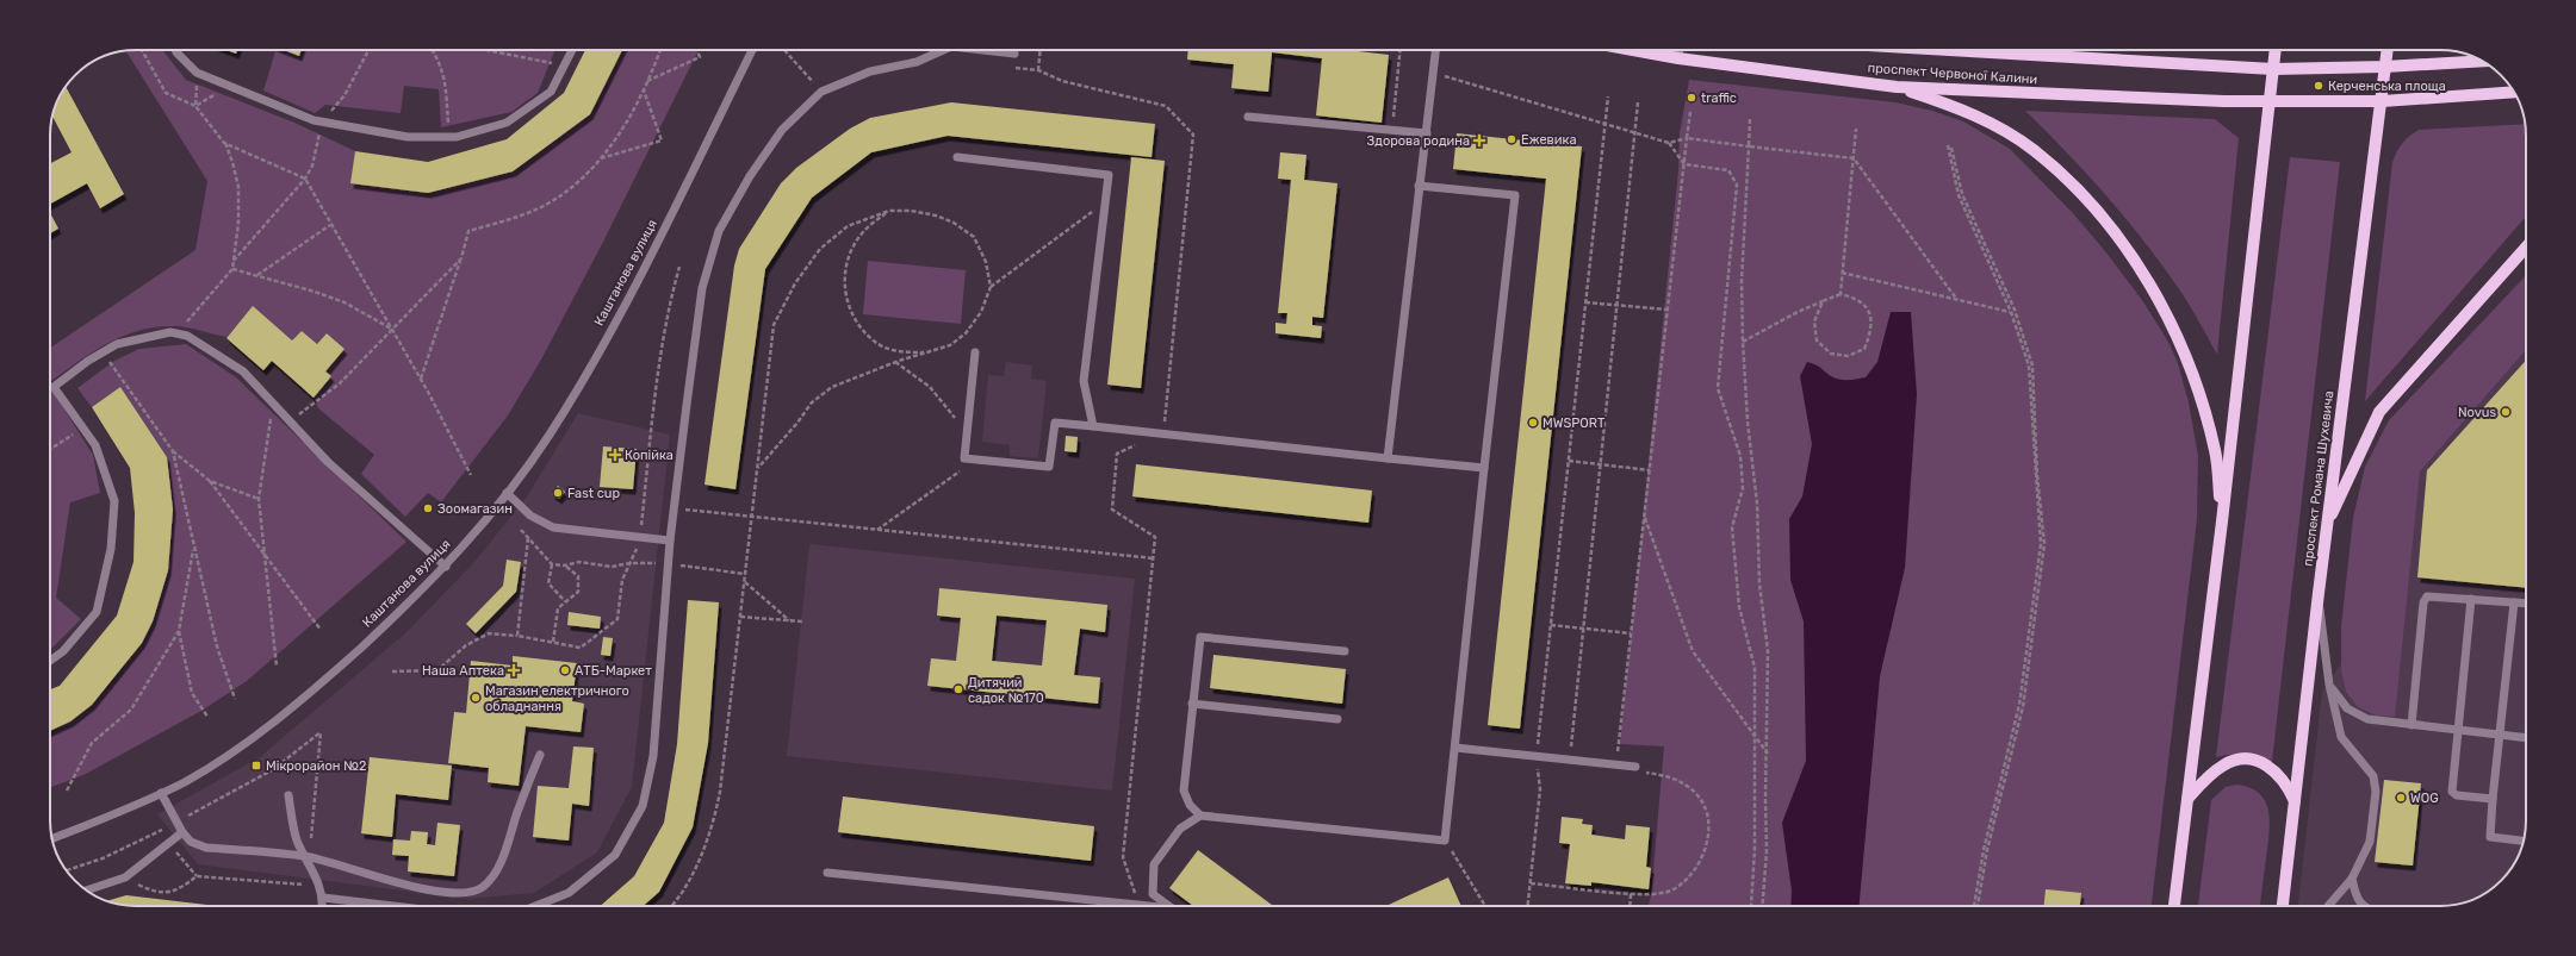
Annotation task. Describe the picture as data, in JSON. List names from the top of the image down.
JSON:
{
  "streets": {
    "main road": ["проспект Червоної Калини", "проспект Романа Шухевича"],
    "street": ["Каштанова вулиця"]
  },
  "places": {
    "other": [
      "Керченська площа",
      "traffic",
      "Ежевика",
      "Novus",
      "MWSPORT",
      "Fast cup",
      "Зоомагазин",
      "АТБ-Маркет",
      "Дитячий садок №170",
      "Магазин електричного обладнання",
      "WOG"
    ],
    "health": ["Здорова родина", "Копійка", "Наша Аптека"],
    "transit": ["Мікрорайон №2"]
  }
}
